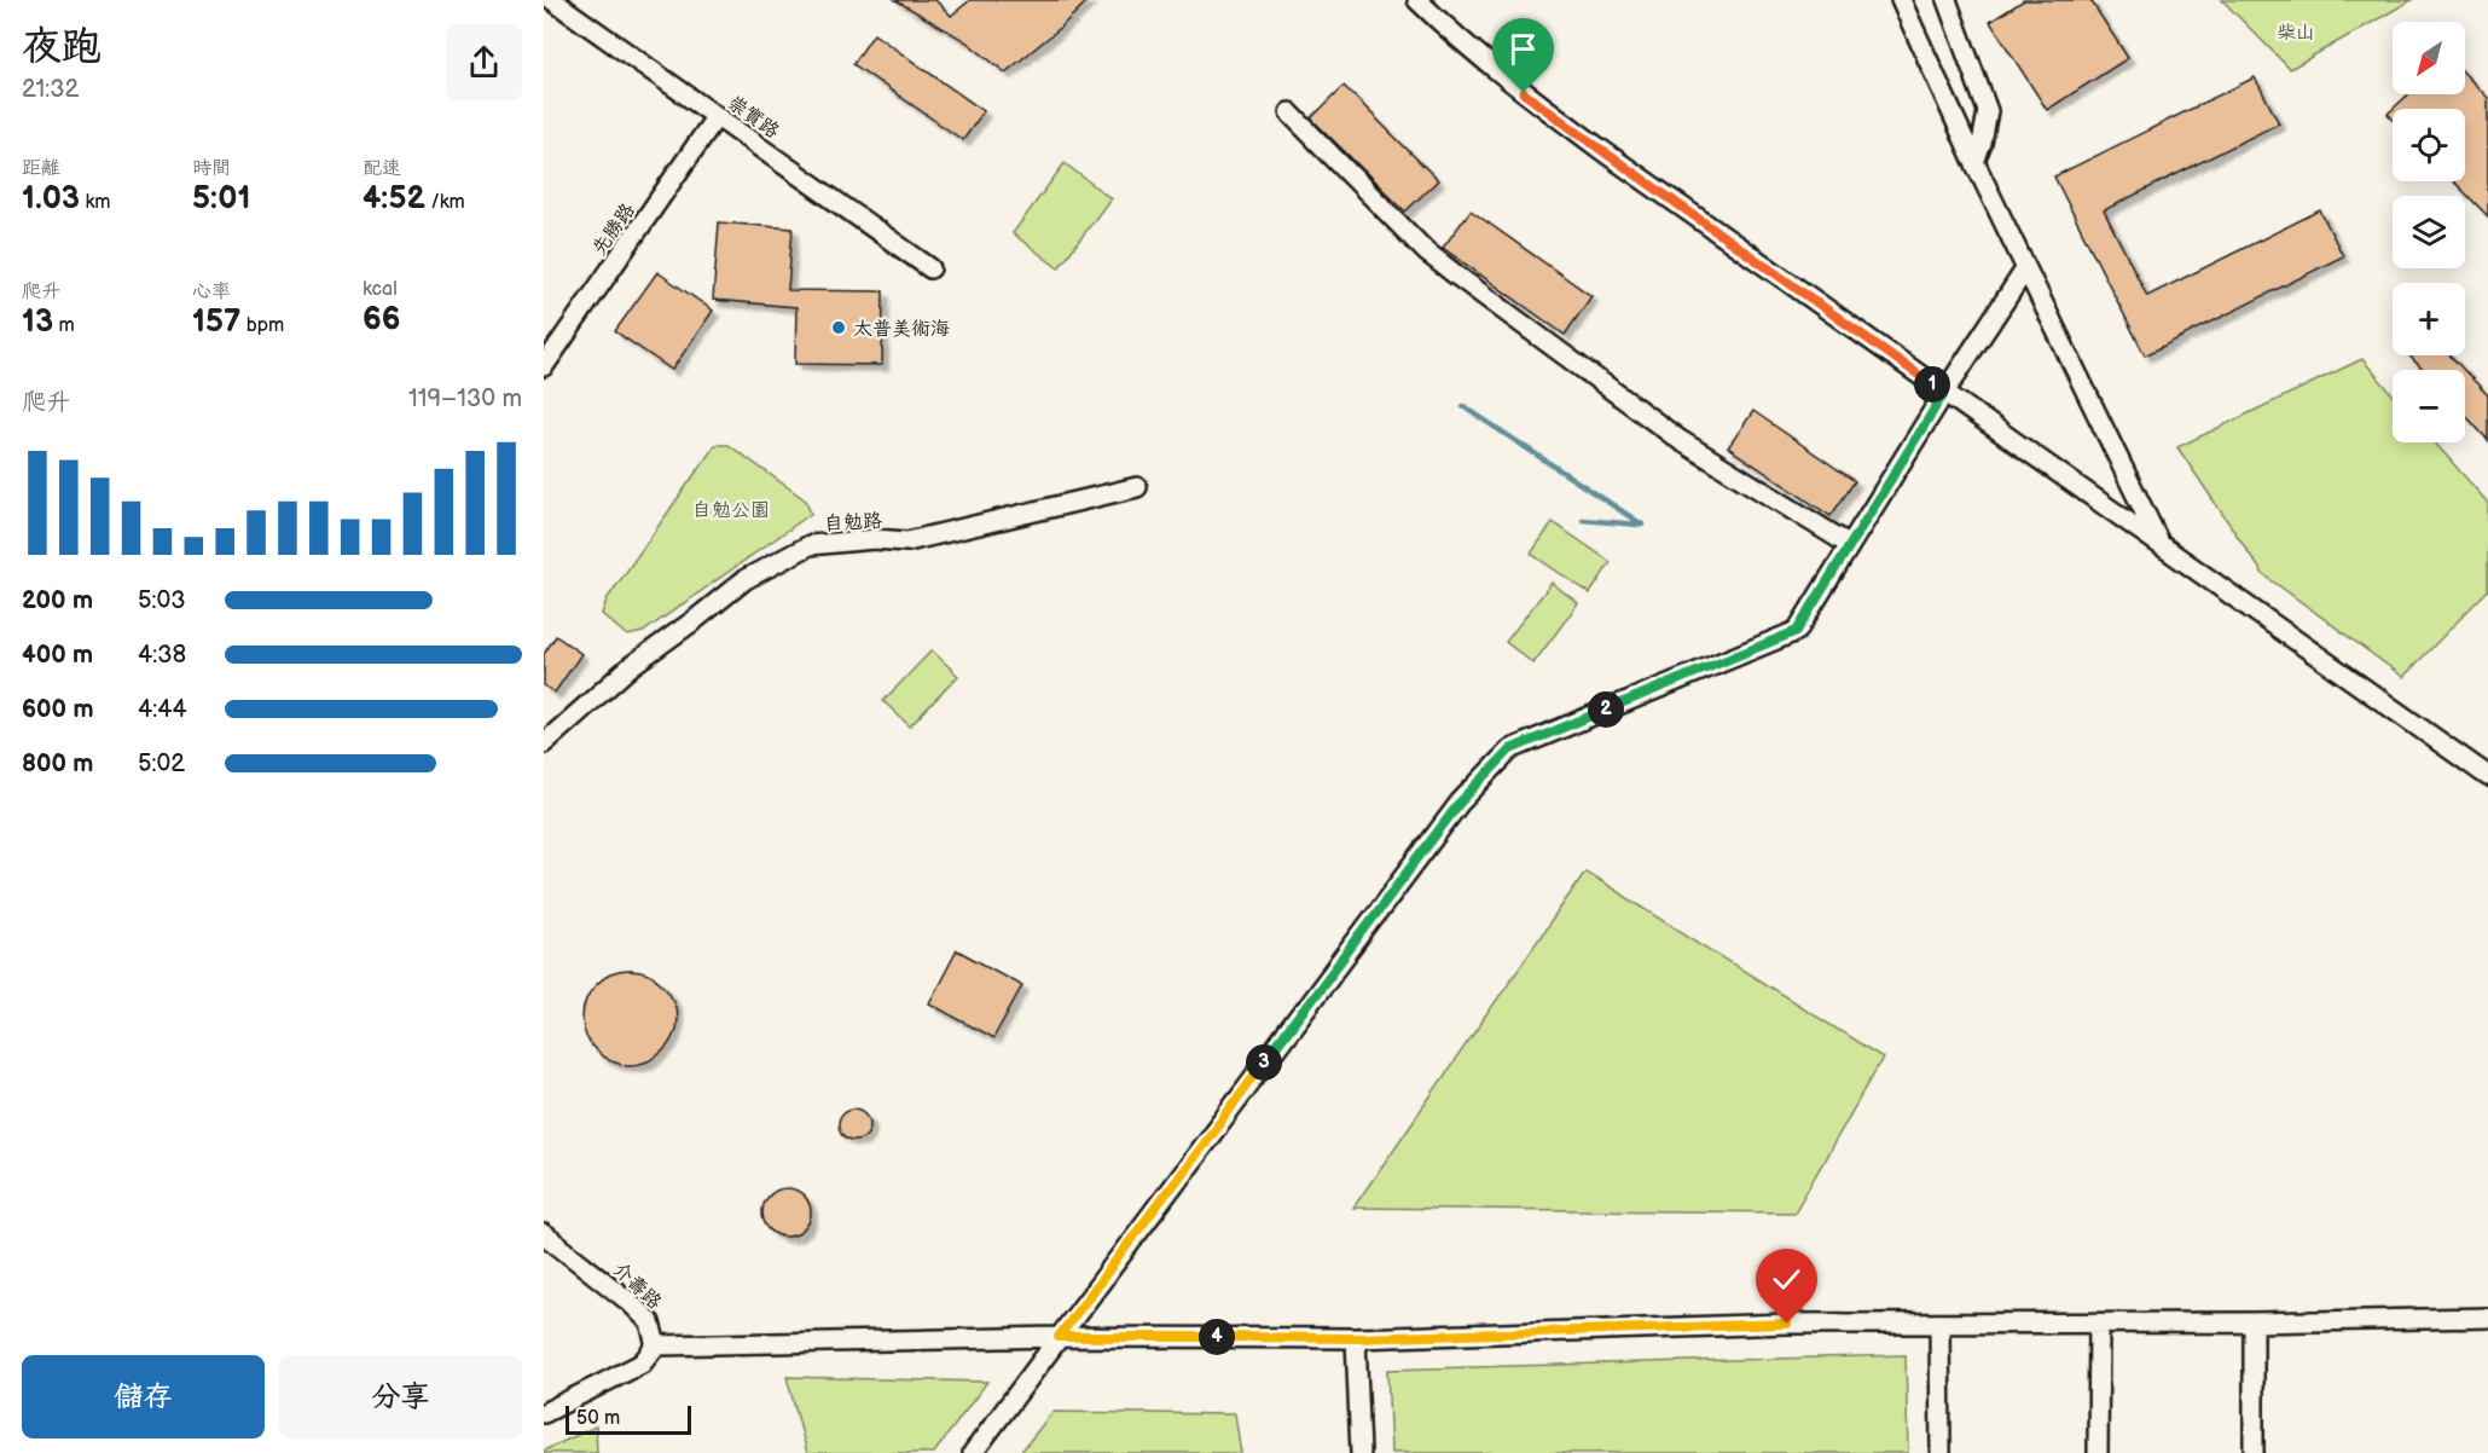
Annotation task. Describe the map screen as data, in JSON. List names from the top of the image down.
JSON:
{
  "streets": {
    "street": [
      "崇實路",
      "先勝路",
      "自勉路",
      "介壽路"
    ]
  },
  "crossings": [
    ["崇實路", "先勝路"]
  ],
  "parks": ["柴山", "自勉公園"],
  "places": ["太普美術海"],
  "scale_bar": "50 m",
  "north": "bottom left",
  "page": {
    "heading": ["夜跑", "21:32"],
    "map_buttons": ["+", "−"],
    "stats": [
      ["距離", "1.03 km"],
      ["時間", "5:01"],
      ["配速", "4:52 /km"],
      ["爬升", "13 m"],
      ["心率", "157 bpm"],
      ["kcal", "66"]
    ],
    "pins": [
      "1",
      "2",
      "3",
      "4"
    ],
    "chart": ["爬升", "119–130 m"],
    "list": [
      {
        "name": "200 m",
        "note": "5:03"
      },
      {
        "name": "400 m",
        "note": "4:38"
      },
      {
        "name": "600 m",
        "note": "4:44"
      },
      {
        "name": "800 m",
        "note": "5:02"
      }
    ],
    "buttons": ["儲存", "分享"],
    "scale": "50 m"
  }
}
